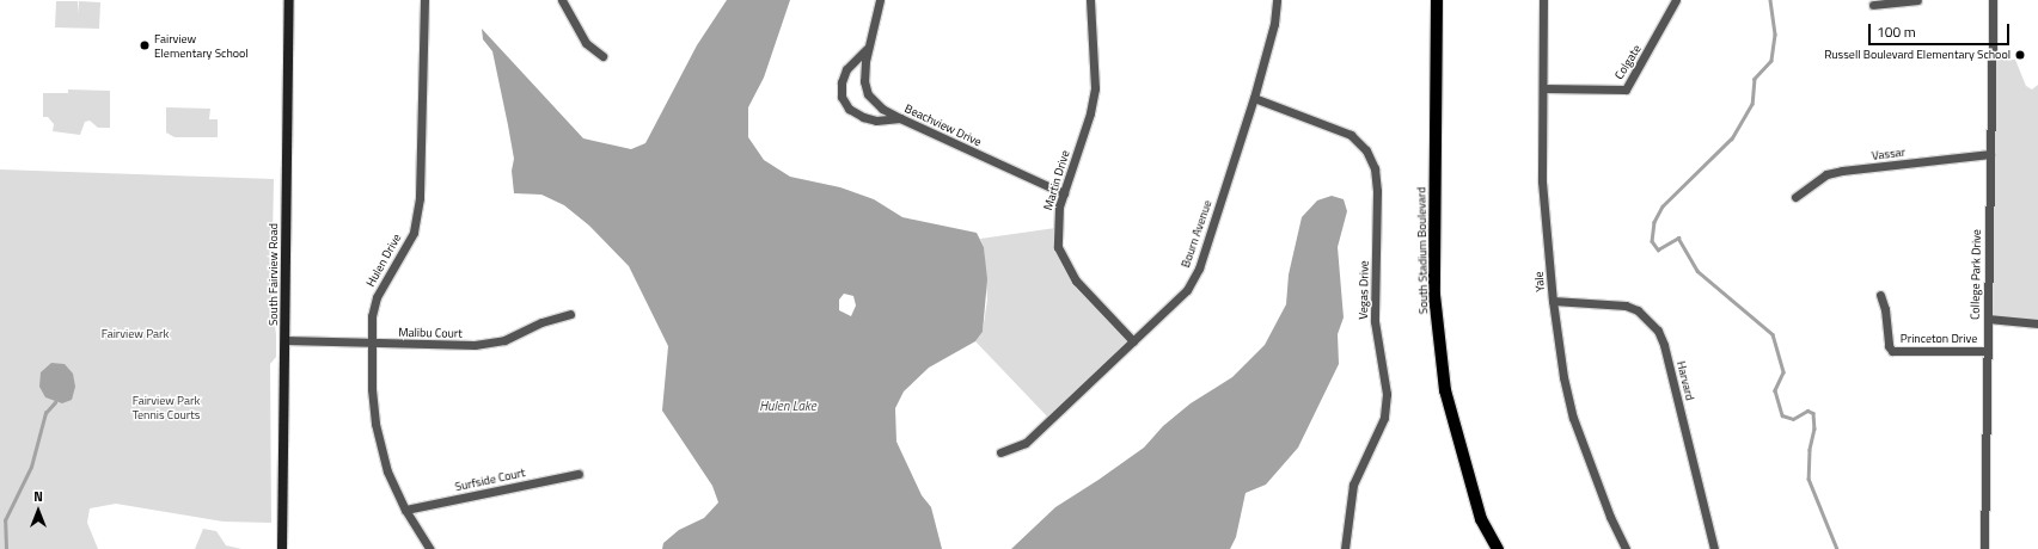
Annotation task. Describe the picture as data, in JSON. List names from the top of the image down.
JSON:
{
  "streets": {
    "main road": ["South Stadium Boulevard"],
    "street": [
      "Colgate",
      "Beachview Drive",
      "Vassar",
      "Martin Drive",
      "Bourn Avenue",
      "Hulen Drive",
      "South Fairview Road",
      "College Park Drive",
      "Yale",
      "Vegas Drive",
      "Malibu Court",
      "Princeton Drive",
      "Harvard",
      "Surfside Court"
    ]
  },
  "crossings": [
    ["Colgate", "Yale"],
    ["Beachview Drive", "Martin Drive"],
    ["Vassar", "College Park Drive"],
    ["Martin Drive", "Bourn Avenue"],
    ["Bourn Avenue", "Vegas Drive"],
    ["Hulen Drive", "Malibu Court"],
    ["Hulen Drive", "Surfside Court"],
    ["South Fairview Road", "Malibu Court"],
    ["College Park Drive", "Princeton Drive"],
    ["Yale", "Harvard"]
  ],
  "water": ["Hulen Lake"],
  "parks": ["Fairview Park", "Fairview Park Tennis Courts"],
  "places": ["Fairview Elementary School", "Russell Boulevard Elementary School"],
  "scale_bar": "100 m",
  "north": "top"
}
